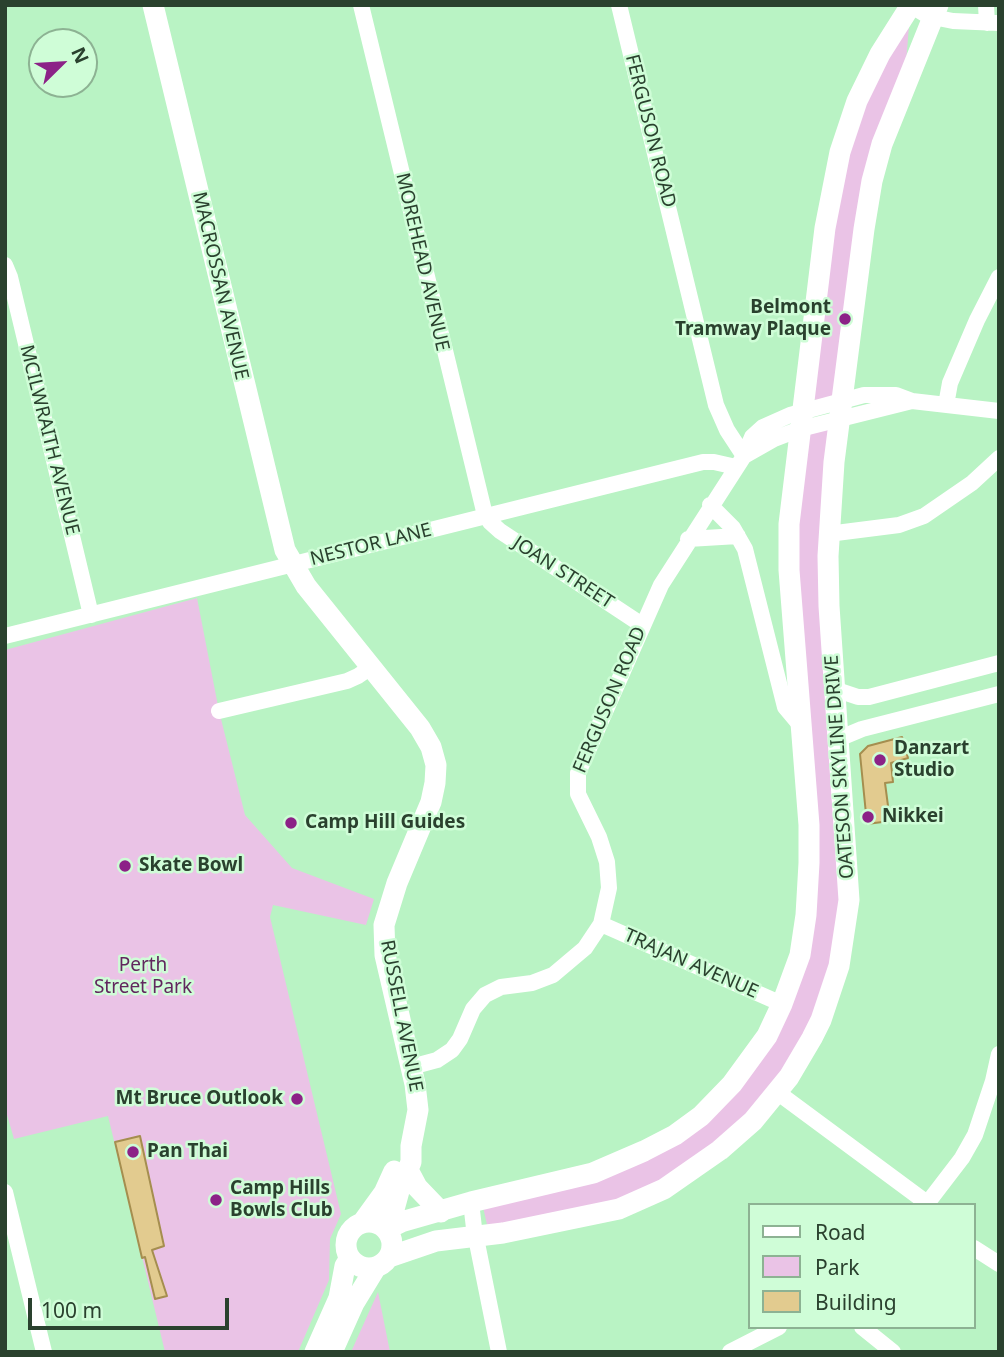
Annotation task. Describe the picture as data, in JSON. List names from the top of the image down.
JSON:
{
  "streets": {
    "main road": ["MACROSSAN AVENUE", "OATESON SKYLINE DRIVE", "RUSSELL AVENUE"],
    "street": [
      "FERGUSON ROAD",
      "MOREHEAD AVENUE",
      "MCILWRAITH AVENUE",
      "NESTOR LANE",
      "JOAN STREET",
      "TRAJAN AVENUE"
    ]
  },
  "crossings": [
    ["FERGUSON ROAD", "NESTOR LANE"],
    ["FERGUSON ROAD", "JOAN STREET"],
    ["FERGUSON ROAD", "OATESON SKYLINE DRIVE"],
    ["FERGUSON ROAD", "TRAJAN AVENUE"],
    ["FERGUSON ROAD", "RUSSELL AVENUE"],
    ["MOREHEAD AVENUE", "NESTOR LANE"],
    ["MOREHEAD AVENUE", "JOAN STREET"],
    ["MACROSSAN AVENUE", "NESTOR LANE"],
    ["MACROSSAN AVENUE", "RUSSELL AVENUE"],
    ["MCILWRAITH AVENUE", "NESTOR LANE"],
    ["NESTOR LANE", "JOAN STREET"],
    ["NESTOR LANE", "RUSSELL AVENUE"],
    ["OATESON SKYLINE DRIVE", "TRAJAN AVENUE"]
  ],
  "parks": ["Perth Street Park"],
  "places": [
    "Belmont Tramway Plaque",
    "Danzart Studio",
    "Nikkei",
    "Camp Hill Guides",
    "Skate Bowl",
    "Mt Bruce Outlook",
    "Pan Thai",
    "Camp Hills Bowls Club"
  ],
  "legend": ["Road", "Park", "Building"],
  "scale_bar": "100 m",
  "north": "top right"
}
